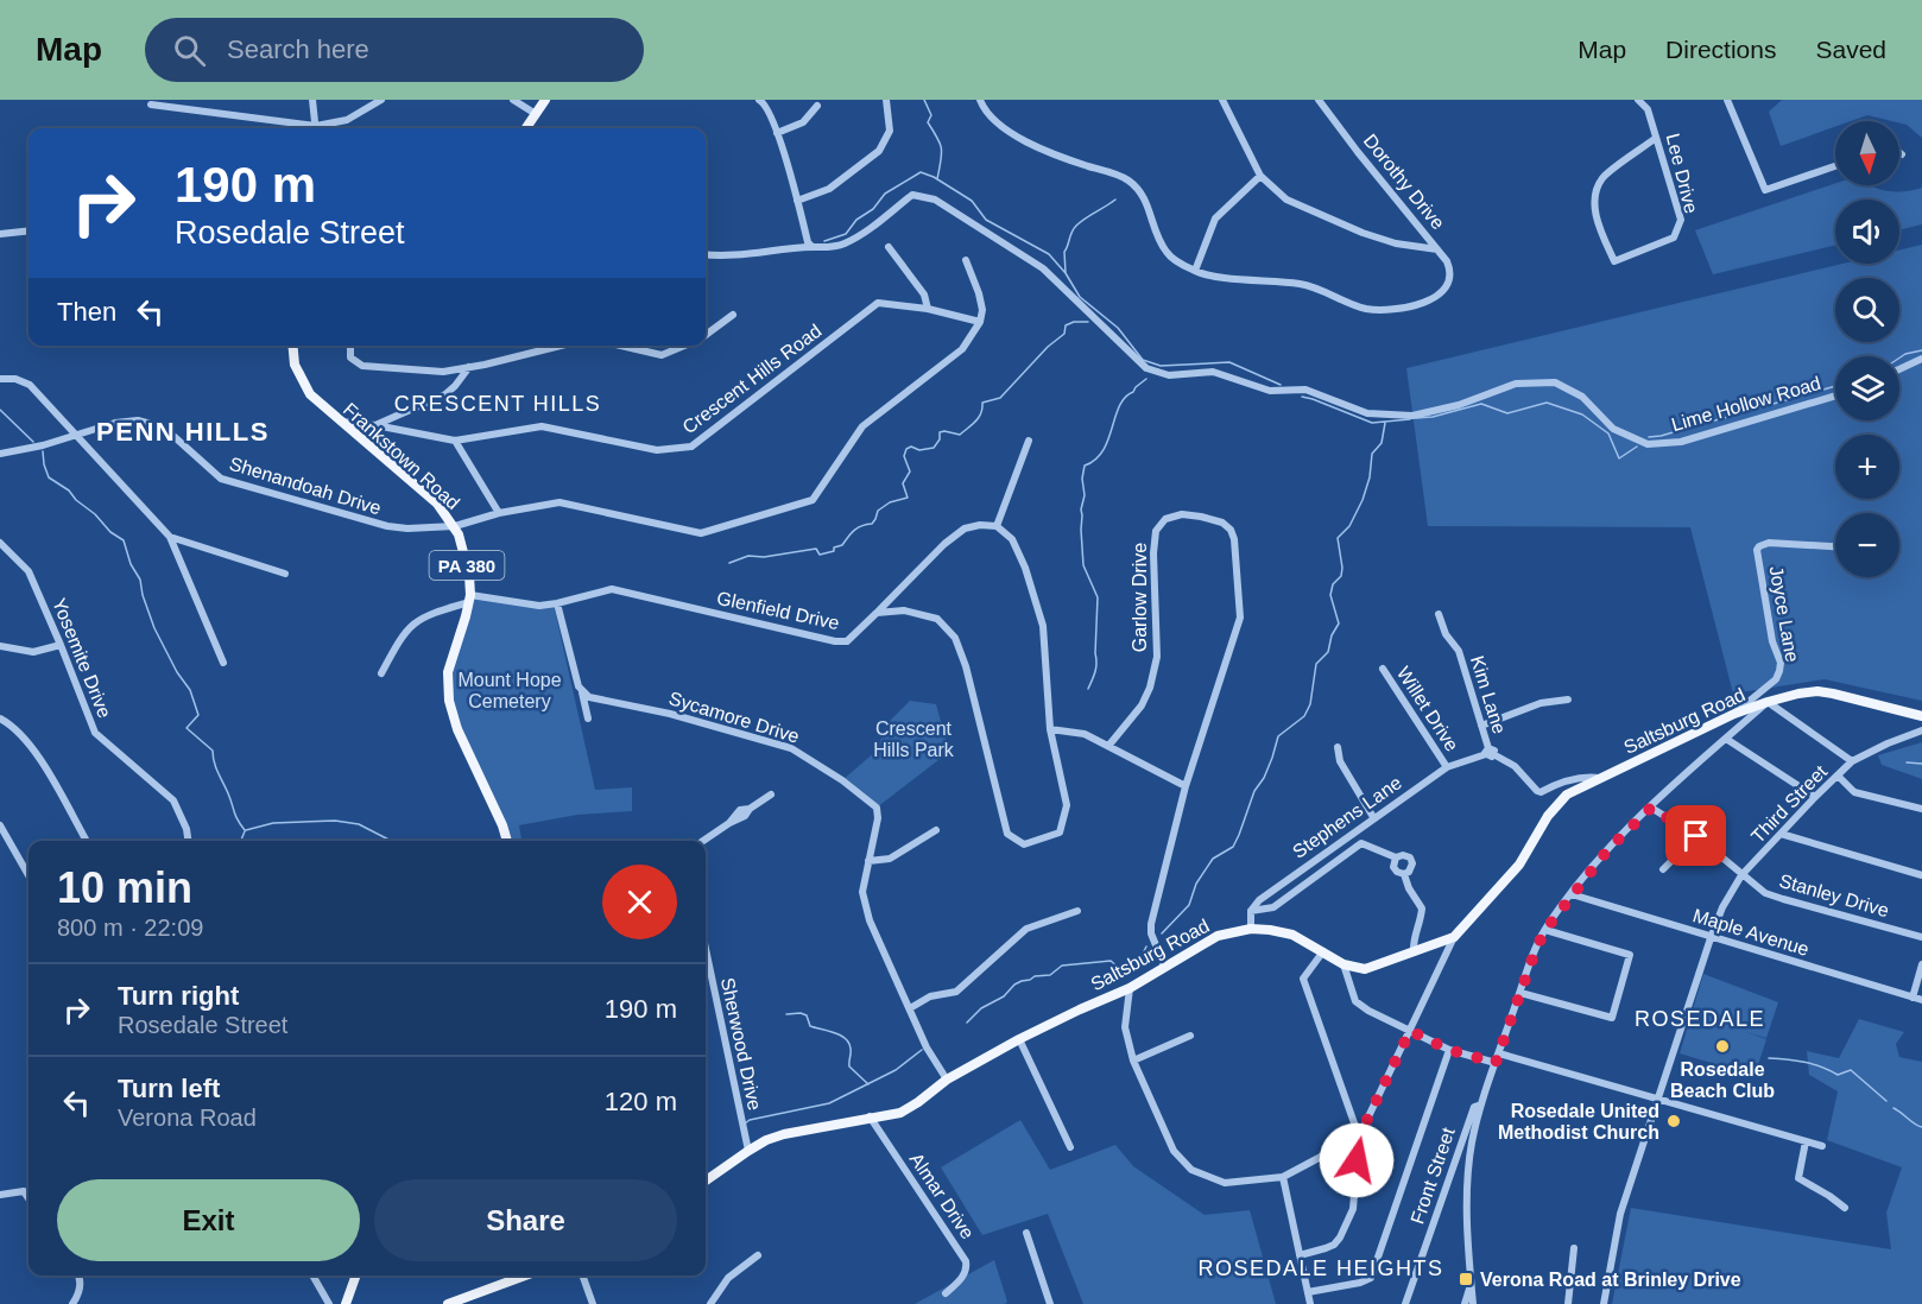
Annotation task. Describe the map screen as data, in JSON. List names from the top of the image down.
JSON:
{
  "streets": {
    "main road": ["Frankstown Road", "PA 380", "Saltsburg Road"],
    "street": [
      "Lee Drive",
      "Dorothy Drive",
      "Crescent Hills Road",
      "Lime Hollow Road",
      "Shenandoah Drive",
      "Garlow Drive",
      "Glenfield Drive",
      "Joyce Lane",
      "Yosemite Drive",
      "Kim Lane",
      "Willet Drive",
      "Sycamore Drive",
      "Third Street",
      "Stephens Lane",
      "Stanley Drive",
      "Maple Avenue",
      "Sherwood Drive",
      "Front Street",
      "Almar Drive"
    ]
  },
  "crossings": [
    ["Crescent Hills Road", "Frankstown Road"],
    ["Crescent Hills Road", "Shenandoah Drive"],
    ["Frankstown Road", "Shenandoah Drive"],
    ["Frankstown Road", "Glenfield Drive"],
    ["Joyce Lane", "Saltsburg Road"],
    ["Kim Lane", "Saltsburg Road"],
    ["Kim Lane", "Stephens Lane"],
    ["Willet Drive", "Stephens Lane"],
    ["Sycamore Drive", "Saltsburg Road"],
    ["Saltsburg Road", "Sherwood Drive"],
    ["Saltsburg Road", "Almar Drive"],
    ["Third Street", "Stanley Drive"],
    ["Third Street", "Maple Avenue"]
  ],
  "districts": [
    "CRESCENT HILLS",
    "PENN HILLS",
    "ROSEDALE",
    "ROSEDALE HEIGHTS"
  ],
  "parks": ["Mount Hope Cemetery", "Crescent Hills Park"],
  "places": {
    "other": ["Rosedale Beach Club", "Rosedale United Methodist Church"],
    "transit": ["Verona Road at Brinley Drive"]
  },
  "north": "bottom",
  "page": {
    "header": "Map",
    "search": "Search here",
    "nav": ["Map", "Directions", "Saved"],
    "map_buttons": ["+", "−"],
    "turn": ["190 m", "Rosedale Street"],
    "then": "Then",
    "heading": ["10 min", "800 m · 22:09"],
    "list": [
      {
        "name": "Turn right",
        "note": "Rosedale Street",
        "value": "190 m"
      },
      {
        "name": "Turn left",
        "note": "Verona Road",
        "value": "120 m"
      }
    ],
    "buttons": ["Exit", "Share"]
  }
}
